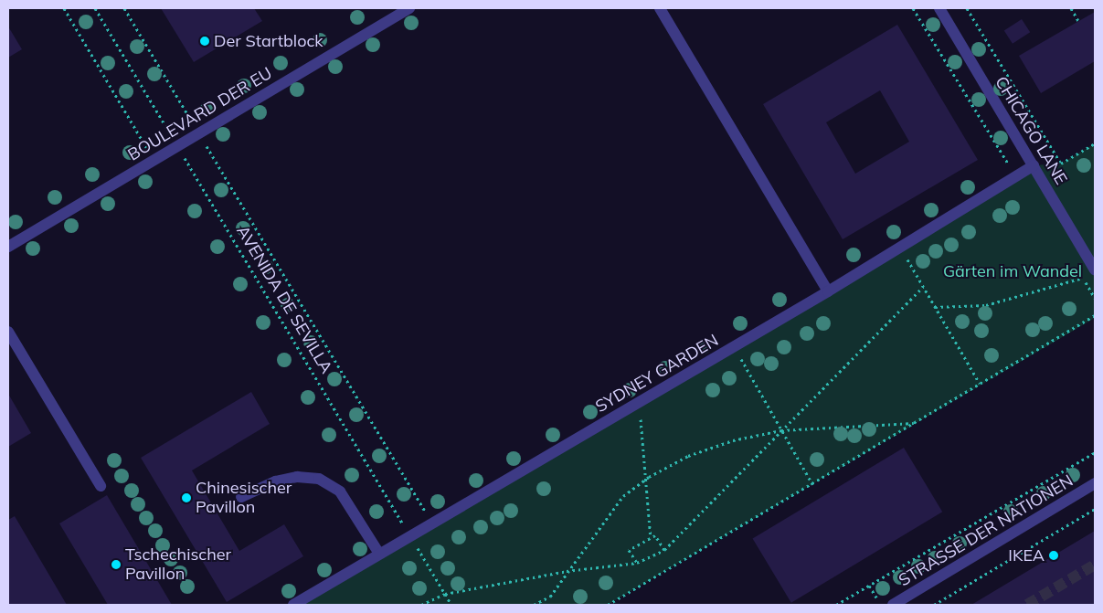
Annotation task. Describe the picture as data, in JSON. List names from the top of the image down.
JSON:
{
  "streets": {
    "street": [
      "BOULEVARD DER EU",
      "CHICAGO LANE",
      "SYDNEY GARDEN",
      "STRASSE DER NATIONEN"
    ],
    "path": ["AVENIDA DE SEVILLA"]
  },
  "crossings": [
    ["BOULEVARD DER EU", "AVENIDA DE SEVILLA"],
    ["CHICAGO LANE", "SYDNEY GARDEN"],
    ["AVENIDA DE SEVILLA", "SYDNEY GARDEN"]
  ],
  "parks": ["Gärten im Wandel"],
  "places": [
    "Der Startblock",
    "Chinesischer Pavillon",
    "IKEA",
    "Tschechischer Pavillon"
  ]
}
